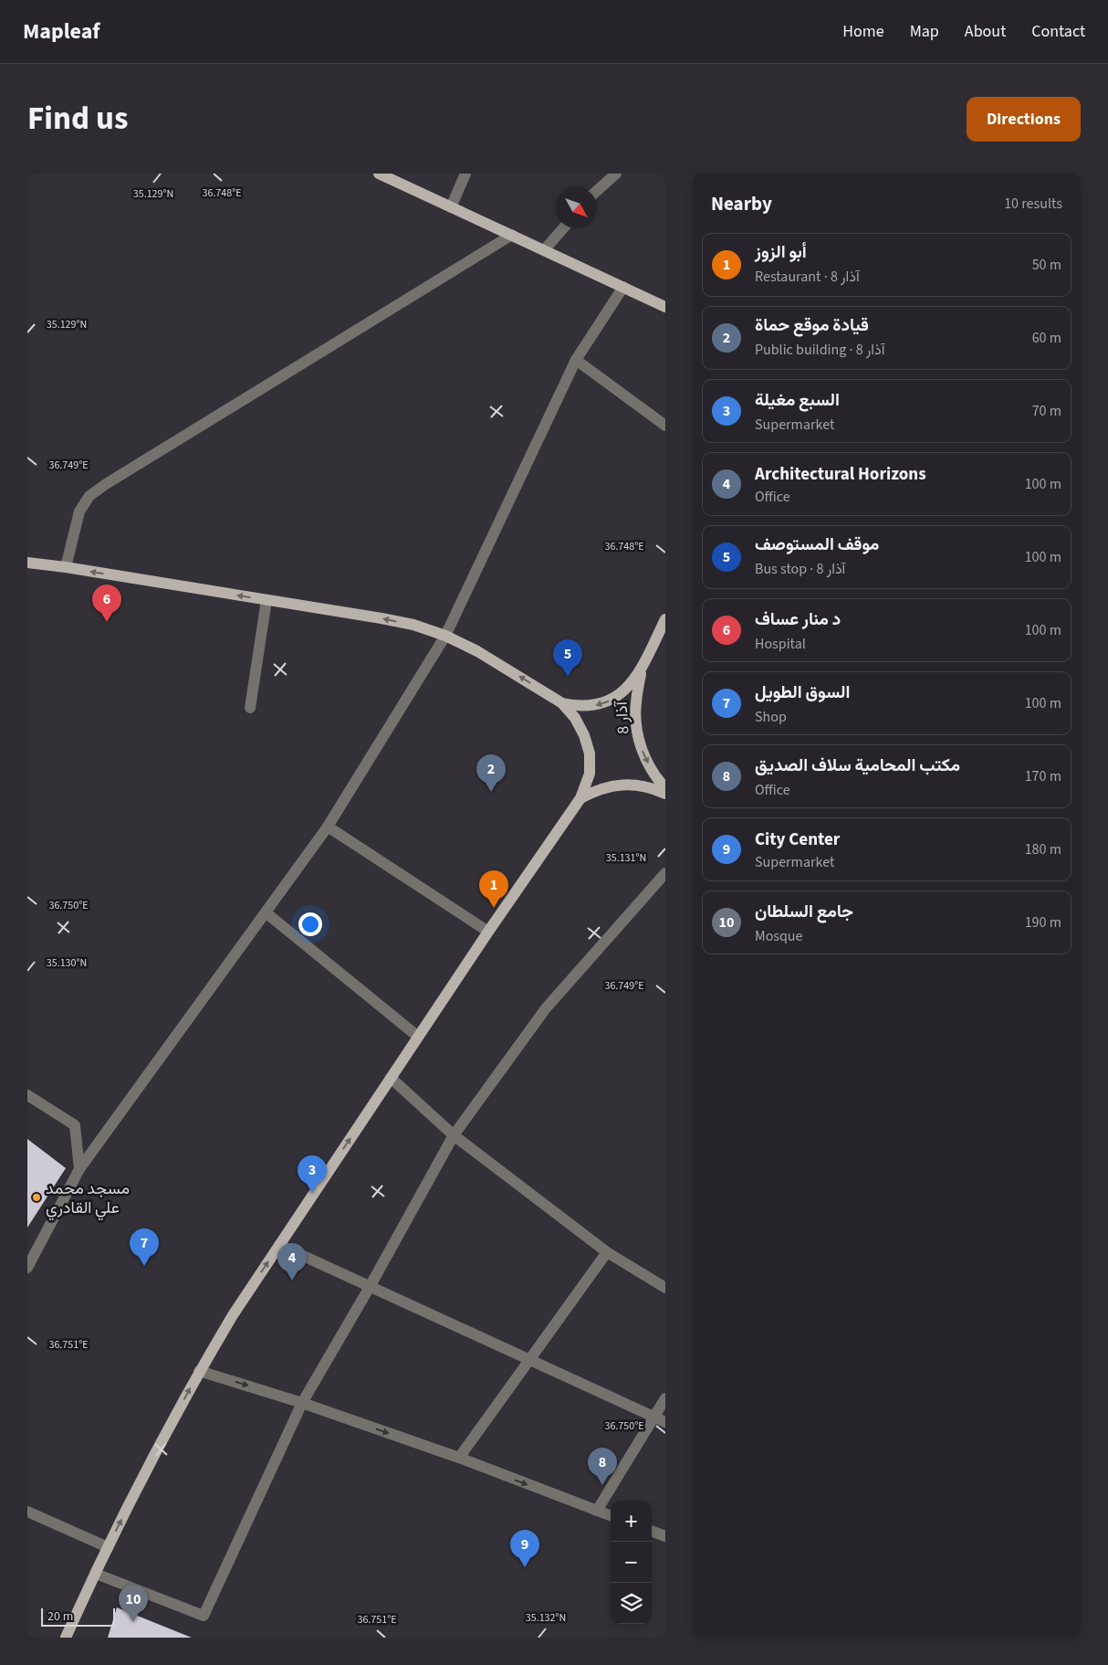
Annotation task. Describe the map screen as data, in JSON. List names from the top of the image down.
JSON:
{
  "streets": {
    "main road": ["8 آذار"]
  },
  "places": ["مسجد محمد علي القادري"],
  "scale_bar": "20 m",
  "north": "bottom right",
  "page": {
    "header": "Mapleaf",
    "nav": [
      "Home",
      "Map",
      "About",
      "Contact"
    ],
    "title": "Find us",
    "buttons": "Directions",
    "heading": ["Nearby", "10 results"],
    "list": [
      {
        "mark": "1",
        "name": "أبو الزوز",
        "note": "Restaurant · 8 آذار",
        "value": "50 m"
      },
      {
        "mark": "2",
        "name": "قيادة موقع حماة",
        "note": "Public building · 8 آذار",
        "value": "60 m"
      },
      {
        "mark": "3",
        "name": "السبع مغيلة",
        "note": "Supermarket",
        "value": "70 m"
      },
      {
        "mark": "4",
        "name": "Architectural Horizons",
        "note": "Office",
        "value": "100 m"
      },
      {
        "mark": "5",
        "name": "موقف المستوصف",
        "note": "Bus stop · 8 آذار",
        "value": "100 m"
      },
      {
        "mark": "6",
        "name": "د منار عساف",
        "note": "Hospital",
        "value": "100 m"
      },
      {
        "mark": "7",
        "name": "السوق الطويل",
        "note": "Shop",
        "value": "100 m"
      },
      {
        "mark": "8",
        "name": "مكتب المحامية سلاف الصديق",
        "note": "Office",
        "value": "170 m"
      },
      {
        "mark": "9",
        "name": "City Center",
        "note": "Supermarket",
        "value": "180 m"
      },
      {
        "mark": "10",
        "name": "جامع السلطان",
        "note": "Mosque",
        "value": "190 m"
      }
    ],
    "pins": [
      "6",
      "5",
      "2",
      "1",
      "3",
      "7",
      "4",
      "8",
      "9",
      "10"
    ],
    "map_buttons": ["+", "−"],
    "scale": "20 m"
  },
  "coordinates": [
    "36.748°E",
    "35.129°N",
    "36.749°E",
    "35.131°N",
    "36.750°E",
    "35.130°N",
    "36.751°E",
    "35.132°N"
  ]
}
